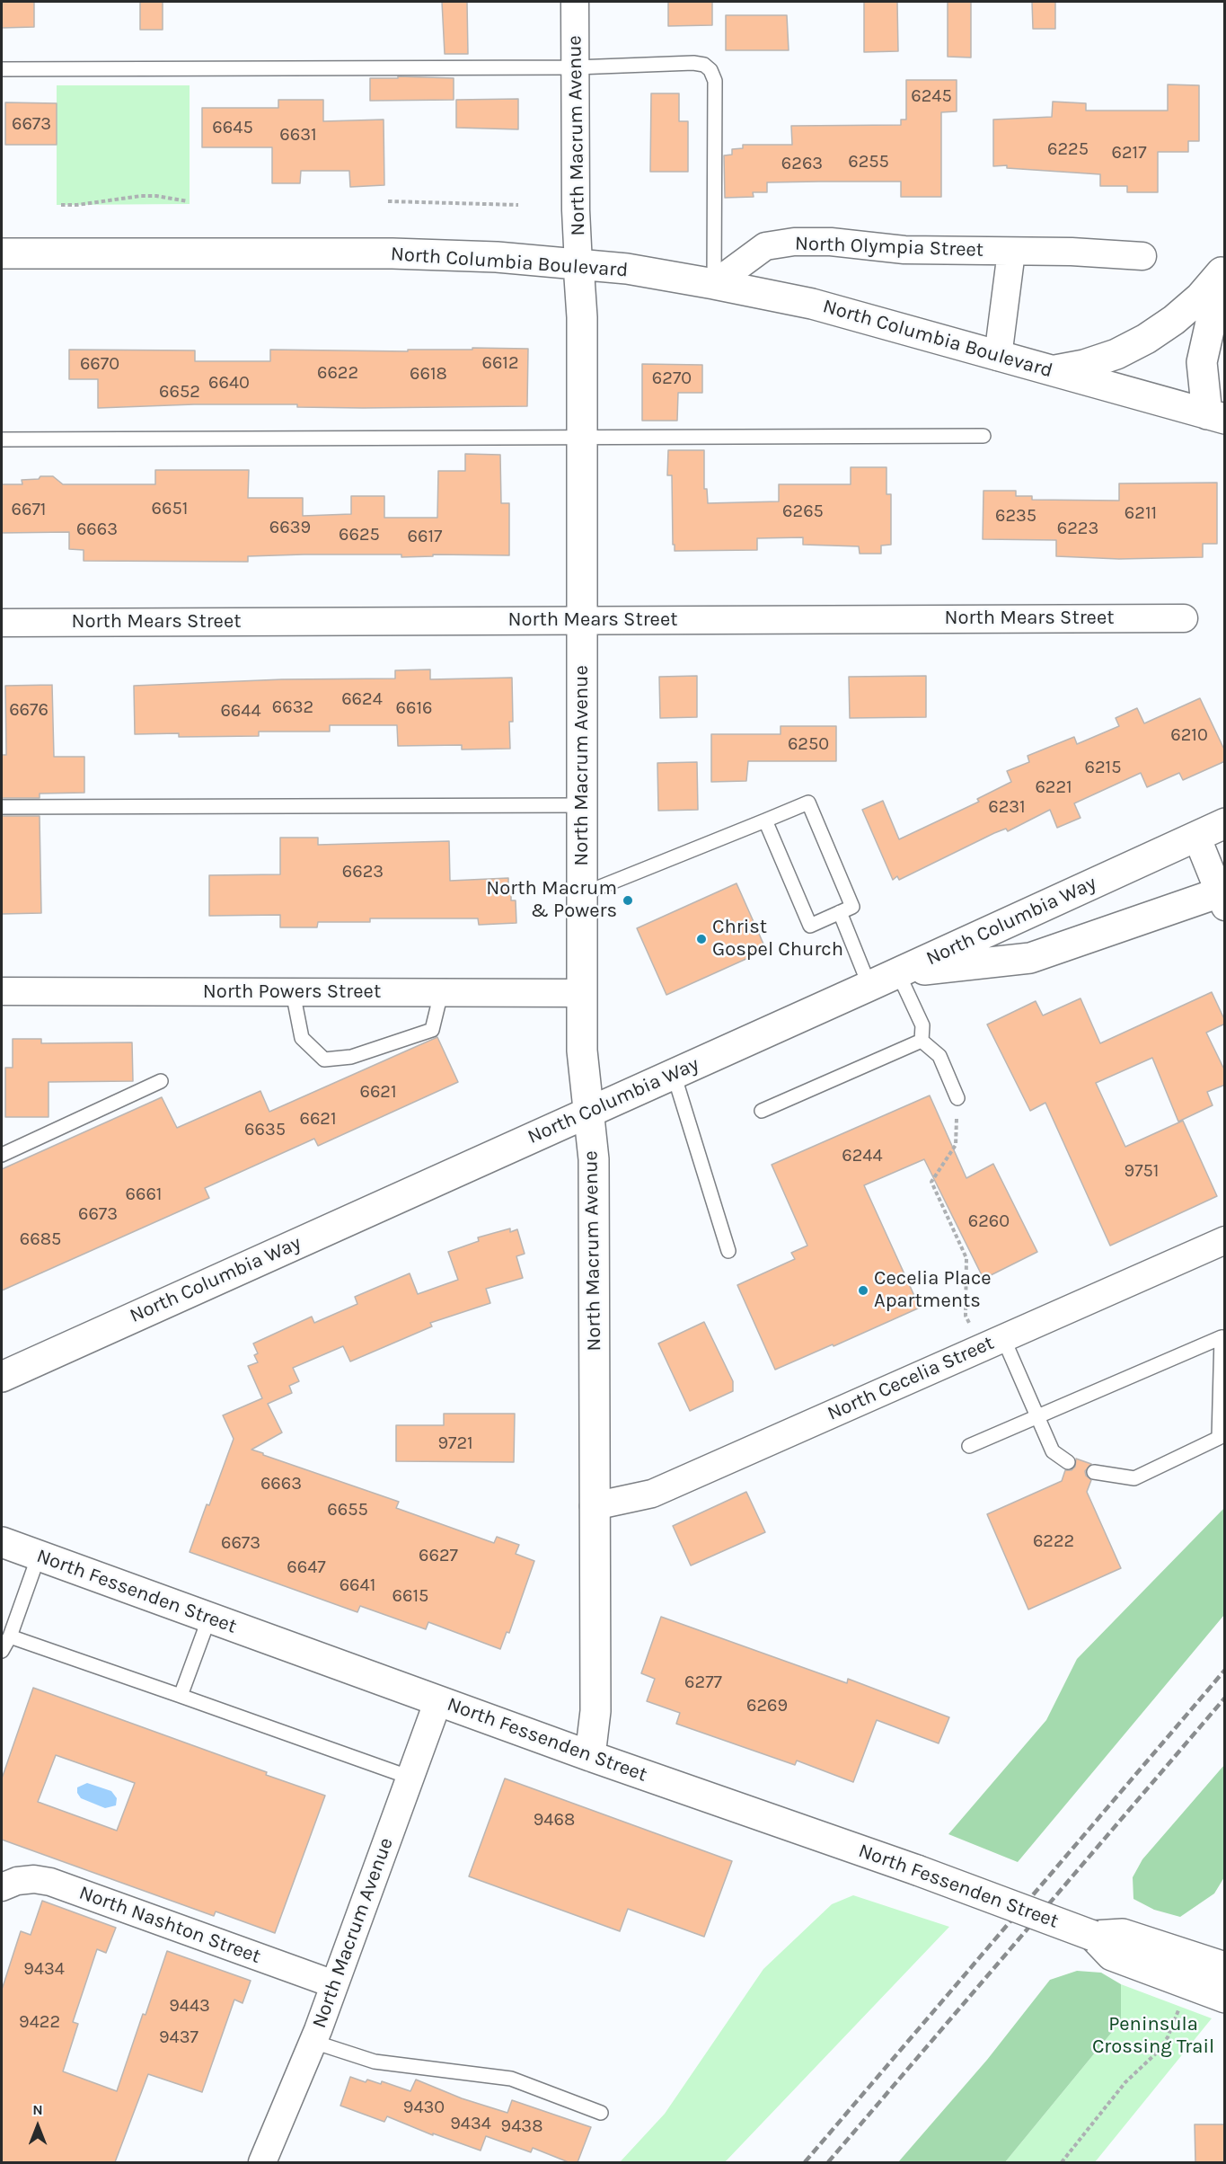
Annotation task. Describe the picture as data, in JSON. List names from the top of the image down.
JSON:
{
  "streets": {
    "main road": [
      "North Macrum Avenue",
      "North Columbia Boulevard",
      "North Columbia Way",
      "North Fessenden Street"
    ],
    "street": [
      "North Olympia Street",
      "North Mears Street",
      "North Powers Street",
      "North Cecelia Street",
      "North Nashton Street"
    ]
  },
  "crossings": [
    ["North Macrum Avenue", "North Columbia Boulevard"],
    ["North Macrum Avenue", "North Mears Street"],
    ["North Macrum Avenue", "North Columbia Way"],
    ["North Macrum Avenue", "North Powers Street"],
    ["North Macrum Avenue", "North Cecelia Street"],
    ["North Macrum Avenue", "North Fessenden Street"],
    ["North Macrum Avenue", "North Nashton Street"],
    ["North Olympia Street", "North Columbia Boulevard"]
  ],
  "parks": ["Peninsula Crossing Trail"],
  "places": ["North Macrum & Powers", "Christ Gospel Church", "Cecelia Place Apartments"],
  "house_numbers": [
    "6245",
    "6673",
    "6645",
    "6631",
    "6225",
    "6217",
    "6255",
    "6263",
    "6612",
    "6670",
    "6622",
    "6618",
    "6270",
    "6640",
    "6652",
    "6651",
    "6671",
    "6265",
    "6211",
    "6235",
    "6639",
    "6223",
    "6663",
    "6625",
    "6617",
    "6624",
    "6632",
    "6616",
    "6676",
    "6644",
    "6210",
    "6250",
    "6215",
    "6221",
    "6231",
    "6623",
    "6621",
    "6621",
    "6635",
    "6244",
    "9751",
    "6661",
    "6673",
    "6260",
    "6685",
    "9721",
    "6663",
    "6655",
    "6222",
    "6673",
    "6627",
    "6647",
    "6641",
    "6615",
    "6277",
    "6269",
    "9468",
    "9434",
    "9443",
    "9422",
    "9437",
    "9430",
    "9434",
    "9438"
  ],
  "north": "top"
}
